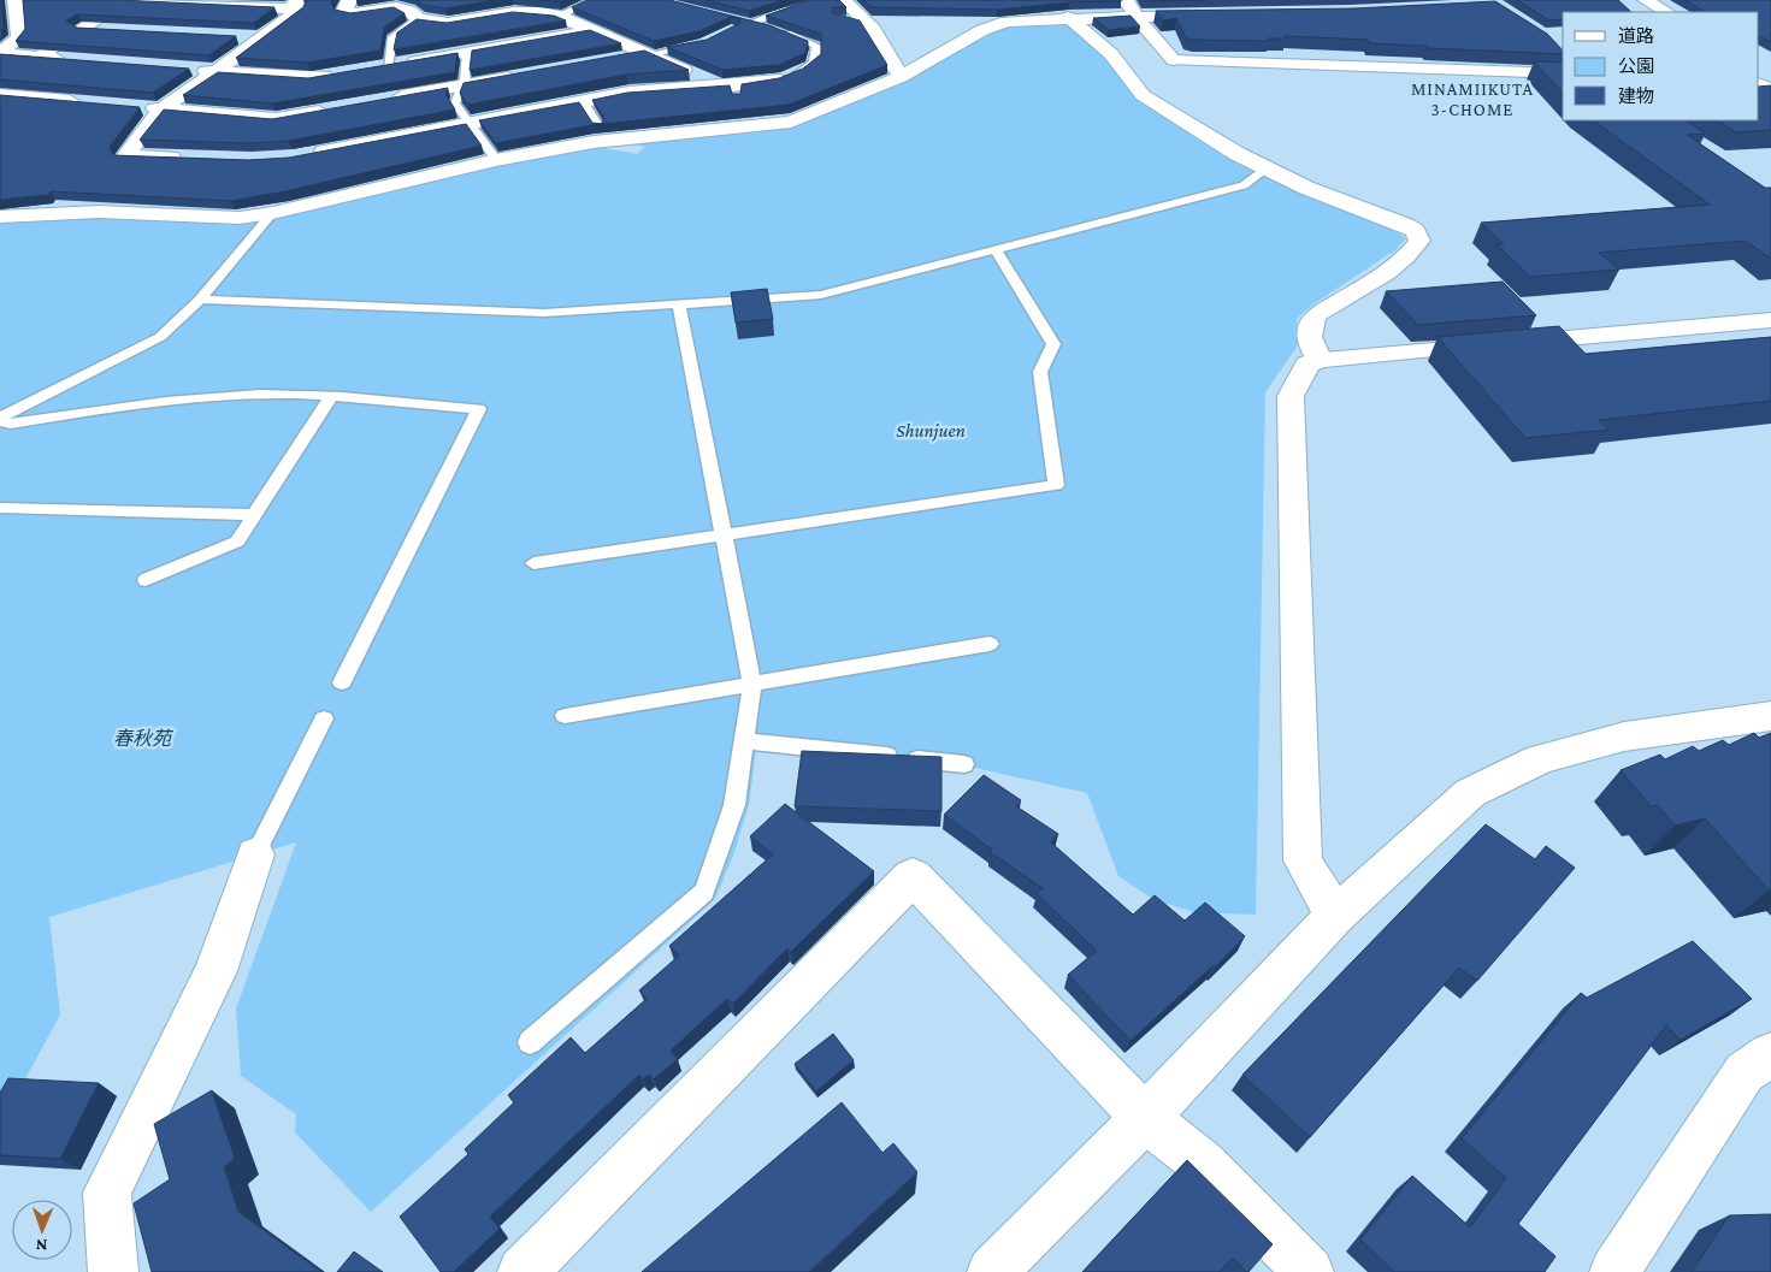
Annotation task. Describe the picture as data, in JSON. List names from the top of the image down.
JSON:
{
  "districts": ["MINAMIIKUTA 3-CHOME"],
  "parks": ["Shunjuen", "春秋苑"],
  "legend": ["道路", "公園", "建物"],
  "north": "bottom"
}
